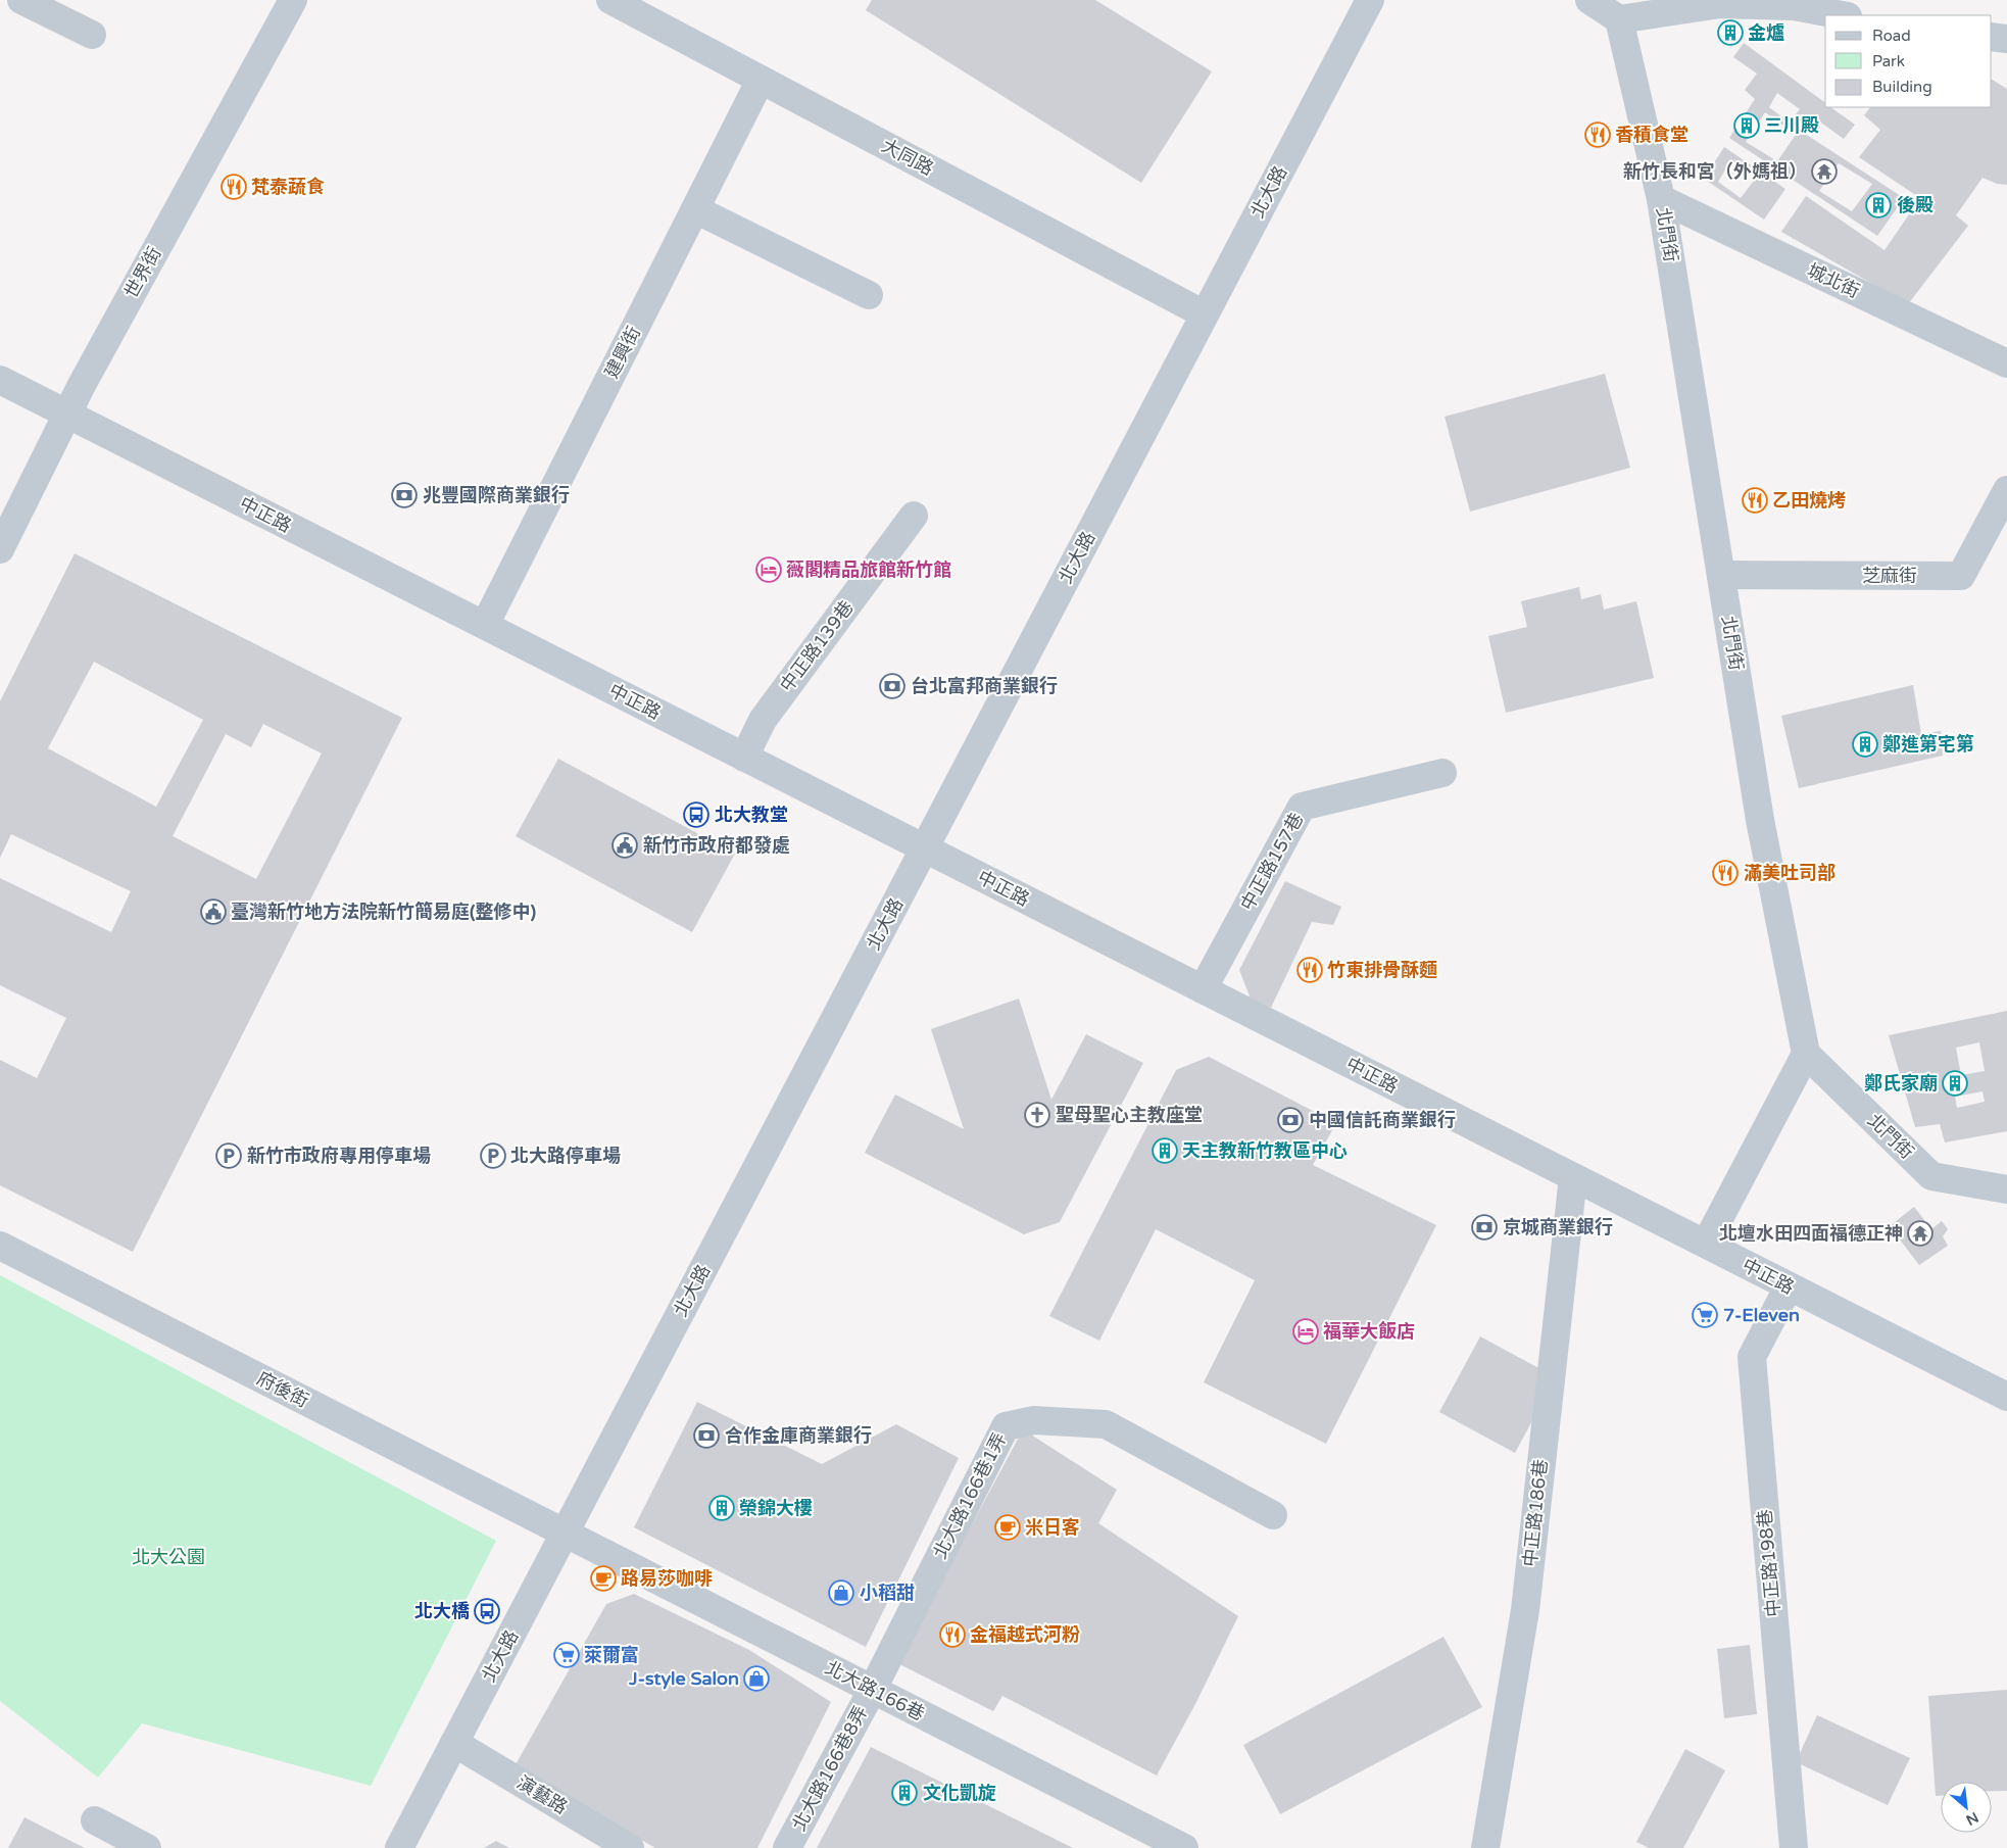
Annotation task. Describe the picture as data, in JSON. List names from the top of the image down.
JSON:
{
  "streets": {
    "street": [
      "大同路",
      "北大路",
      "北門街",
      "世界街",
      "城北街",
      "建興街",
      "中正路",
      "芝麻街",
      "中正路139巷",
      "中正路157巷",
      "府後街",
      "北大路166巷1弄",
      "中正路186巷",
      "中正路198巷",
      "北大路166巷",
      "北大路166巷8弄",
      "演藝路"
    ]
  },
  "crossings": [
    ["大同路", "北大路"],
    ["大同路", "建興街"],
    ["北大路", "中正路"],
    ["北大路", "府後街"],
    ["北大路", "北大路166巷"],
    ["北大路", "演藝路"],
    ["北門街", "城北街"],
    ["北門街", "芝麻街"],
    ["世界街", "中正路"],
    ["建興街", "中正路"],
    ["中正路", "中正路139巷"],
    ["中正路", "中正路157巷"],
    ["中正路", "中正路186巷"],
    ["中正路", "中正路198巷"],
    ["府後街", "北大路166巷"],
    ["北大路166巷1弄", "北大路166巷"],
    ["北大路166巷1弄", "北大路166巷8弄"],
    ["北大路166巷", "北大路166巷8弄"]
  ],
  "parks": ["北大公園"],
  "places": {
    "building": [
      "金爐",
      "三川殿",
      "後殿",
      "鄭進第宅第",
      "鄭氏家廟",
      "天主教新竹教區中心",
      "榮錦大樓",
      "文化凱旋"
    ],
    "restaurant": [
      "香積食堂",
      "梵泰蔬食",
      "乙田燒烤",
      "滿美吐司部",
      "竹東排骨酥麵",
      "金福越式河粉"
    ],
    "temple": ["新竹長和宮（外媽祖）", "北壇水田四面福德正神"],
    "bank": [
      "兆豐國際商業銀行",
      "台北富邦商業銀行",
      "中國信託商業銀行",
      "京城商業銀行",
      "合作金庫商業銀行"
    ],
    "hotel": ["薇閣精品旅館新竹館", "福華大飯店"],
    "bus stop": ["北大教堂", "北大橋"],
    "public building": ["新竹市政府都發處", "臺灣新竹地方法院新竹簡易庭(整修中)"],
    "church": ["聖母聖心主教座堂"],
    "parking": ["新竹市政府專用停車場", "北大路停車場"],
    "supermarket": ["7-Eleven", "萊爾富"],
    "cafe": ["米日客", "路易莎咖啡"],
    "shop": ["小稻甜", "J-style Salon"]
  },
  "legend": ["Road", "Park", "Building"],
  "north": "bottom right"
}
